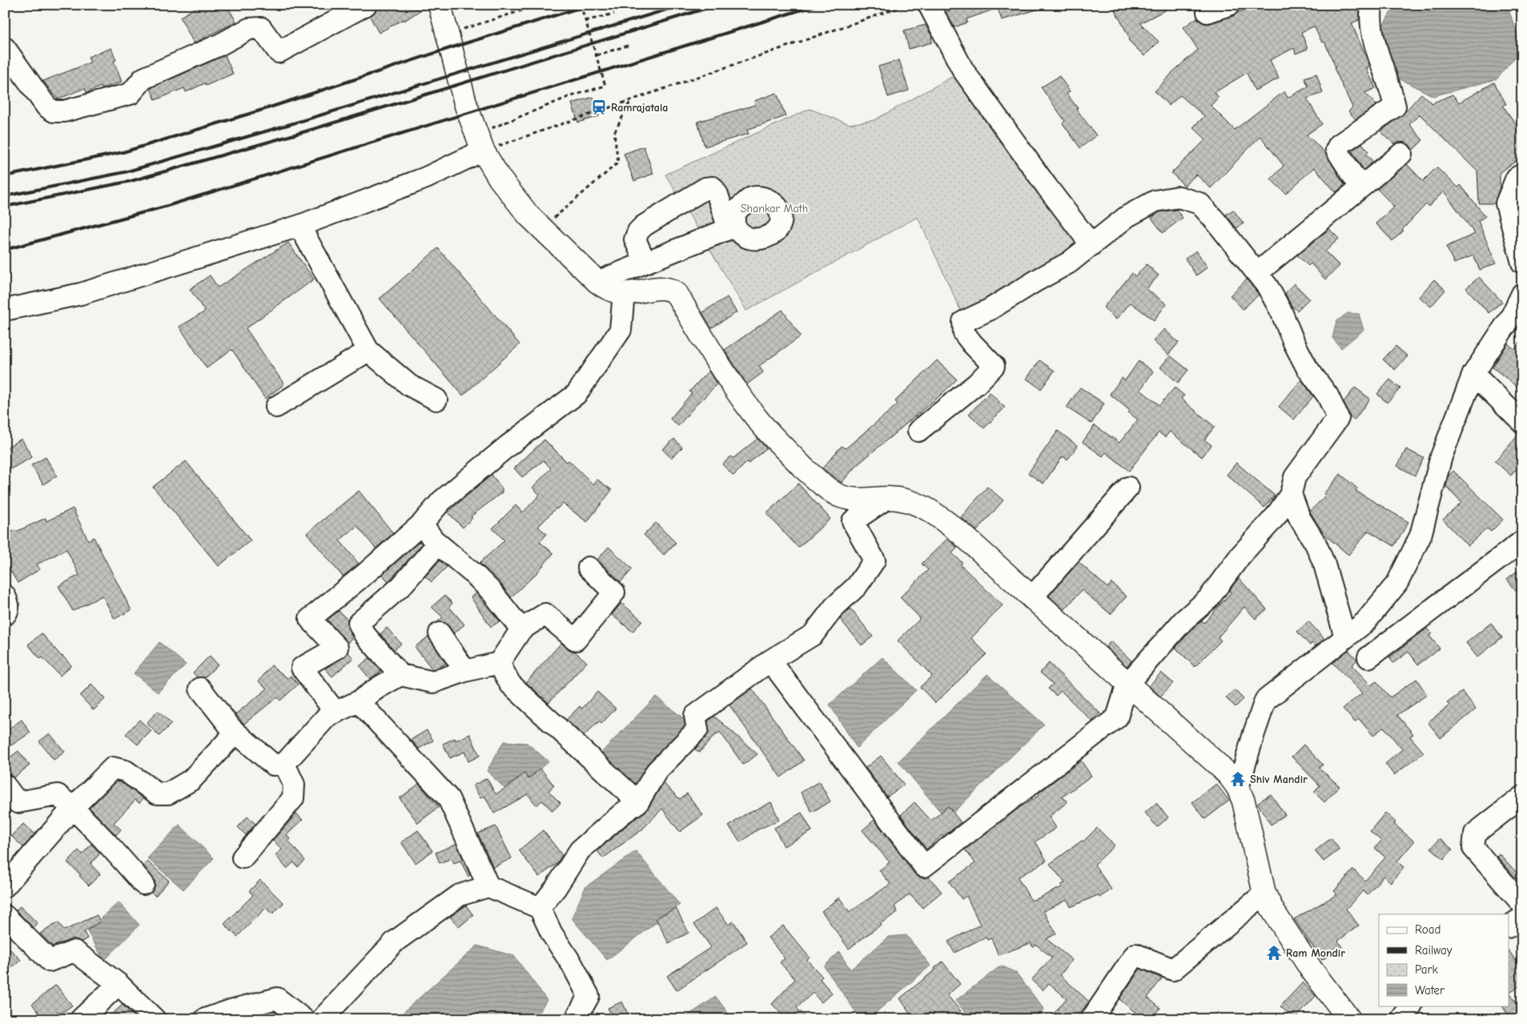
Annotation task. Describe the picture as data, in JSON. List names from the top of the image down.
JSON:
{
  "parks": ["Shankar Math"],
  "places": {
    "station": ["Ramrajatala"],
    "temple": ["Shiv Mandir", "Ram Mondir"]
  },
  "legend": [
    "Road",
    "Railway",
    "Park",
    "Water"
  ]
}
